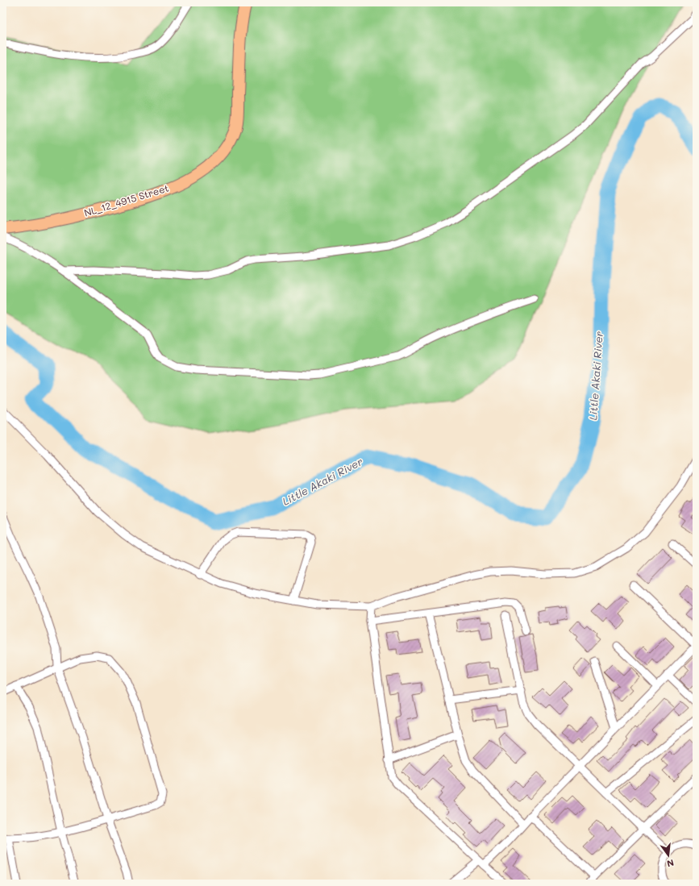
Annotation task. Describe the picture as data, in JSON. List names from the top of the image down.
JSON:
{
  "streets": {
    "main road": ["NL_12_4915 Street"]
  },
  "water": ["Little Akaki River"],
  "north": "bottom"
}
